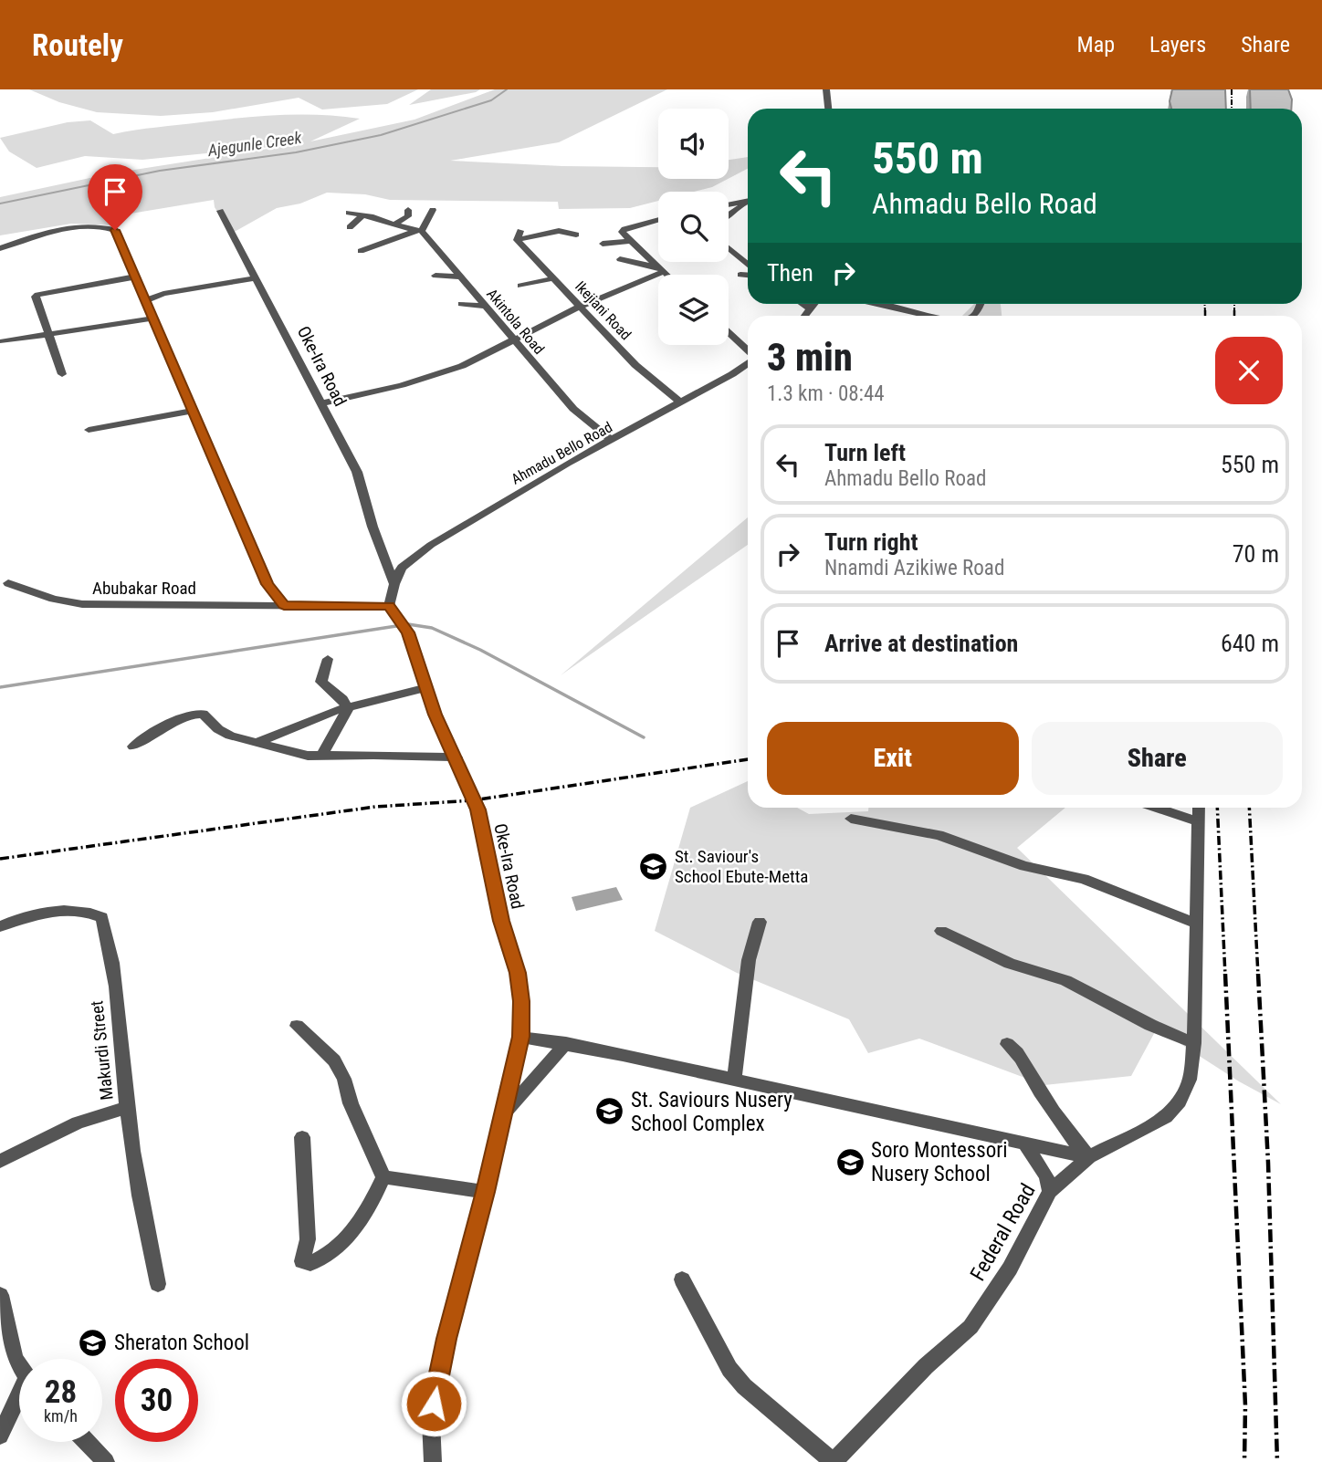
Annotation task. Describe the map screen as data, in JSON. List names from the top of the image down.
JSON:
{
  "streets": {
    "street": [
      "Ikejiani Road",
      "Akintola Road",
      "Oke-Ira Road",
      "Ahmadu Bello Road",
      "Abubakar Road",
      "Makurdi Street",
      "Federal Road"
    ]
  },
  "crossings": [
    ["Ikejiani Road", "Ahmadu Bello Road"],
    ["Akintola Road", "Ahmadu Bello Road"],
    ["Oke-Ira Road", "Ahmadu Bello Road"]
  ],
  "water": ["Ajegunle Creek"],
  "places": {
    "school or university": [
      "St. Saviour's School Ebute-Metta",
      "St. Saviours Nusery School Complex",
      "Soro Montessori Nusery School",
      "Sheraton School"
    ]
  },
  "page": {
    "header": "Routely",
    "nav": ["Map", "Layers", "Share"],
    "turn": ["550 m", "Ahmadu Bello Road"],
    "then": "Then",
    "heading": ["3 min", "1.3 km · 08:44"],
    "list": [
      {
        "name": "Turn left",
        "note": "Ahmadu Bello Road",
        "value": "550 m"
      },
      {
        "name": "Turn right",
        "note": "Nnamdi Azikiwe Road",
        "value": "70 m"
      },
      {
        "name": "Arrive at destination",
        "value": "640 m"
      }
    ],
    "buttons": ["Exit", "Share"],
    "speed": "28 km/h",
    "limit": "30"
  }
}
